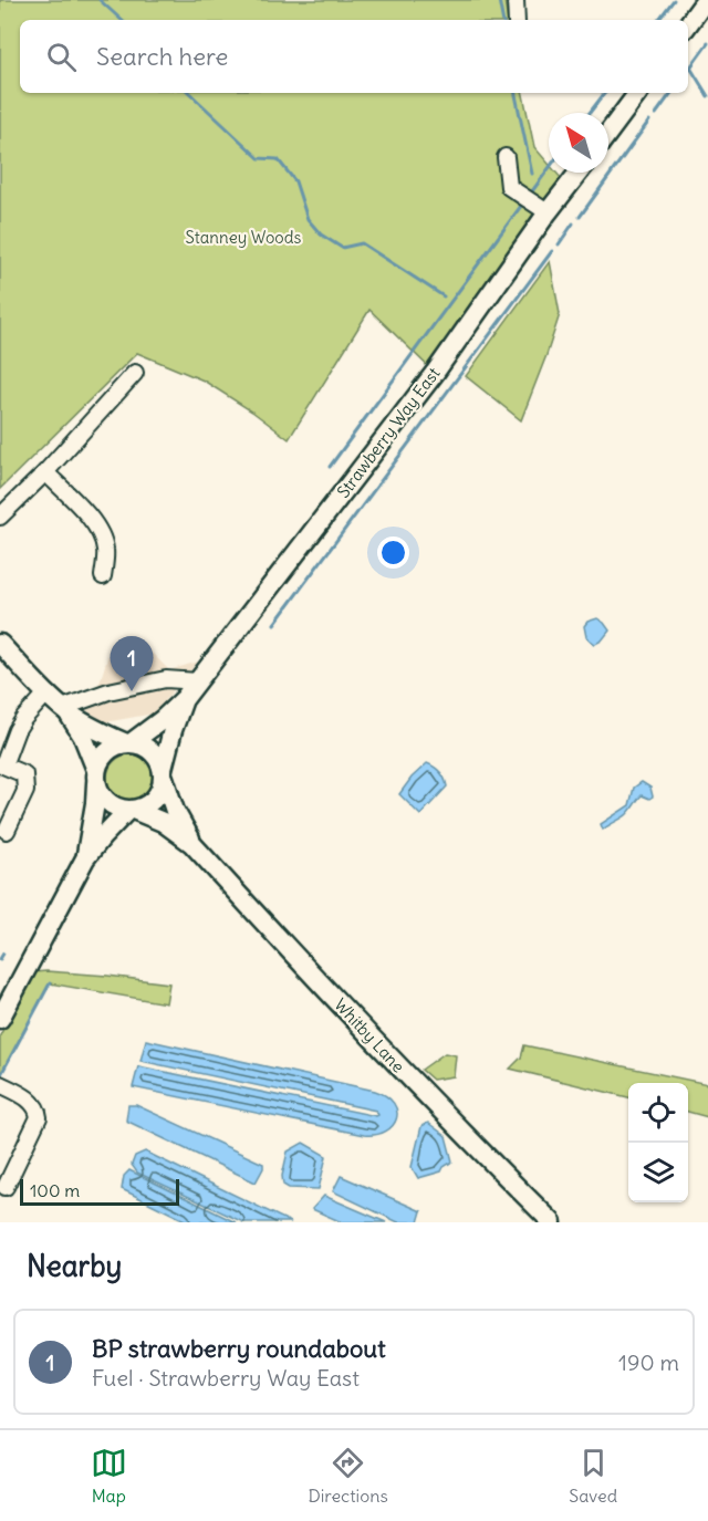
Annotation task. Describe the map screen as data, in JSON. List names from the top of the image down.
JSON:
{
  "streets": {
    "main road": ["Strawberry Way East", "Whitby Lane"]
  },
  "crossings": [
    ["Strawberry Way East", "Whitby Lane"]
  ],
  "parks": ["Stanney Woods"],
  "scale_bar": "100 m",
  "north": "top left",
  "page": {
    "search": "Search here",
    "pins": "1",
    "scale": "100 m",
    "heading": "Nearby",
    "list": [
      {
        "mark": "1",
        "name": "BP strawberry roundabout",
        "note": "Fuel · Strawberry Way East",
        "value": "190 m"
      }
    ],
    "nav": ["Map", "Directions", "Saved"]
  }
}
